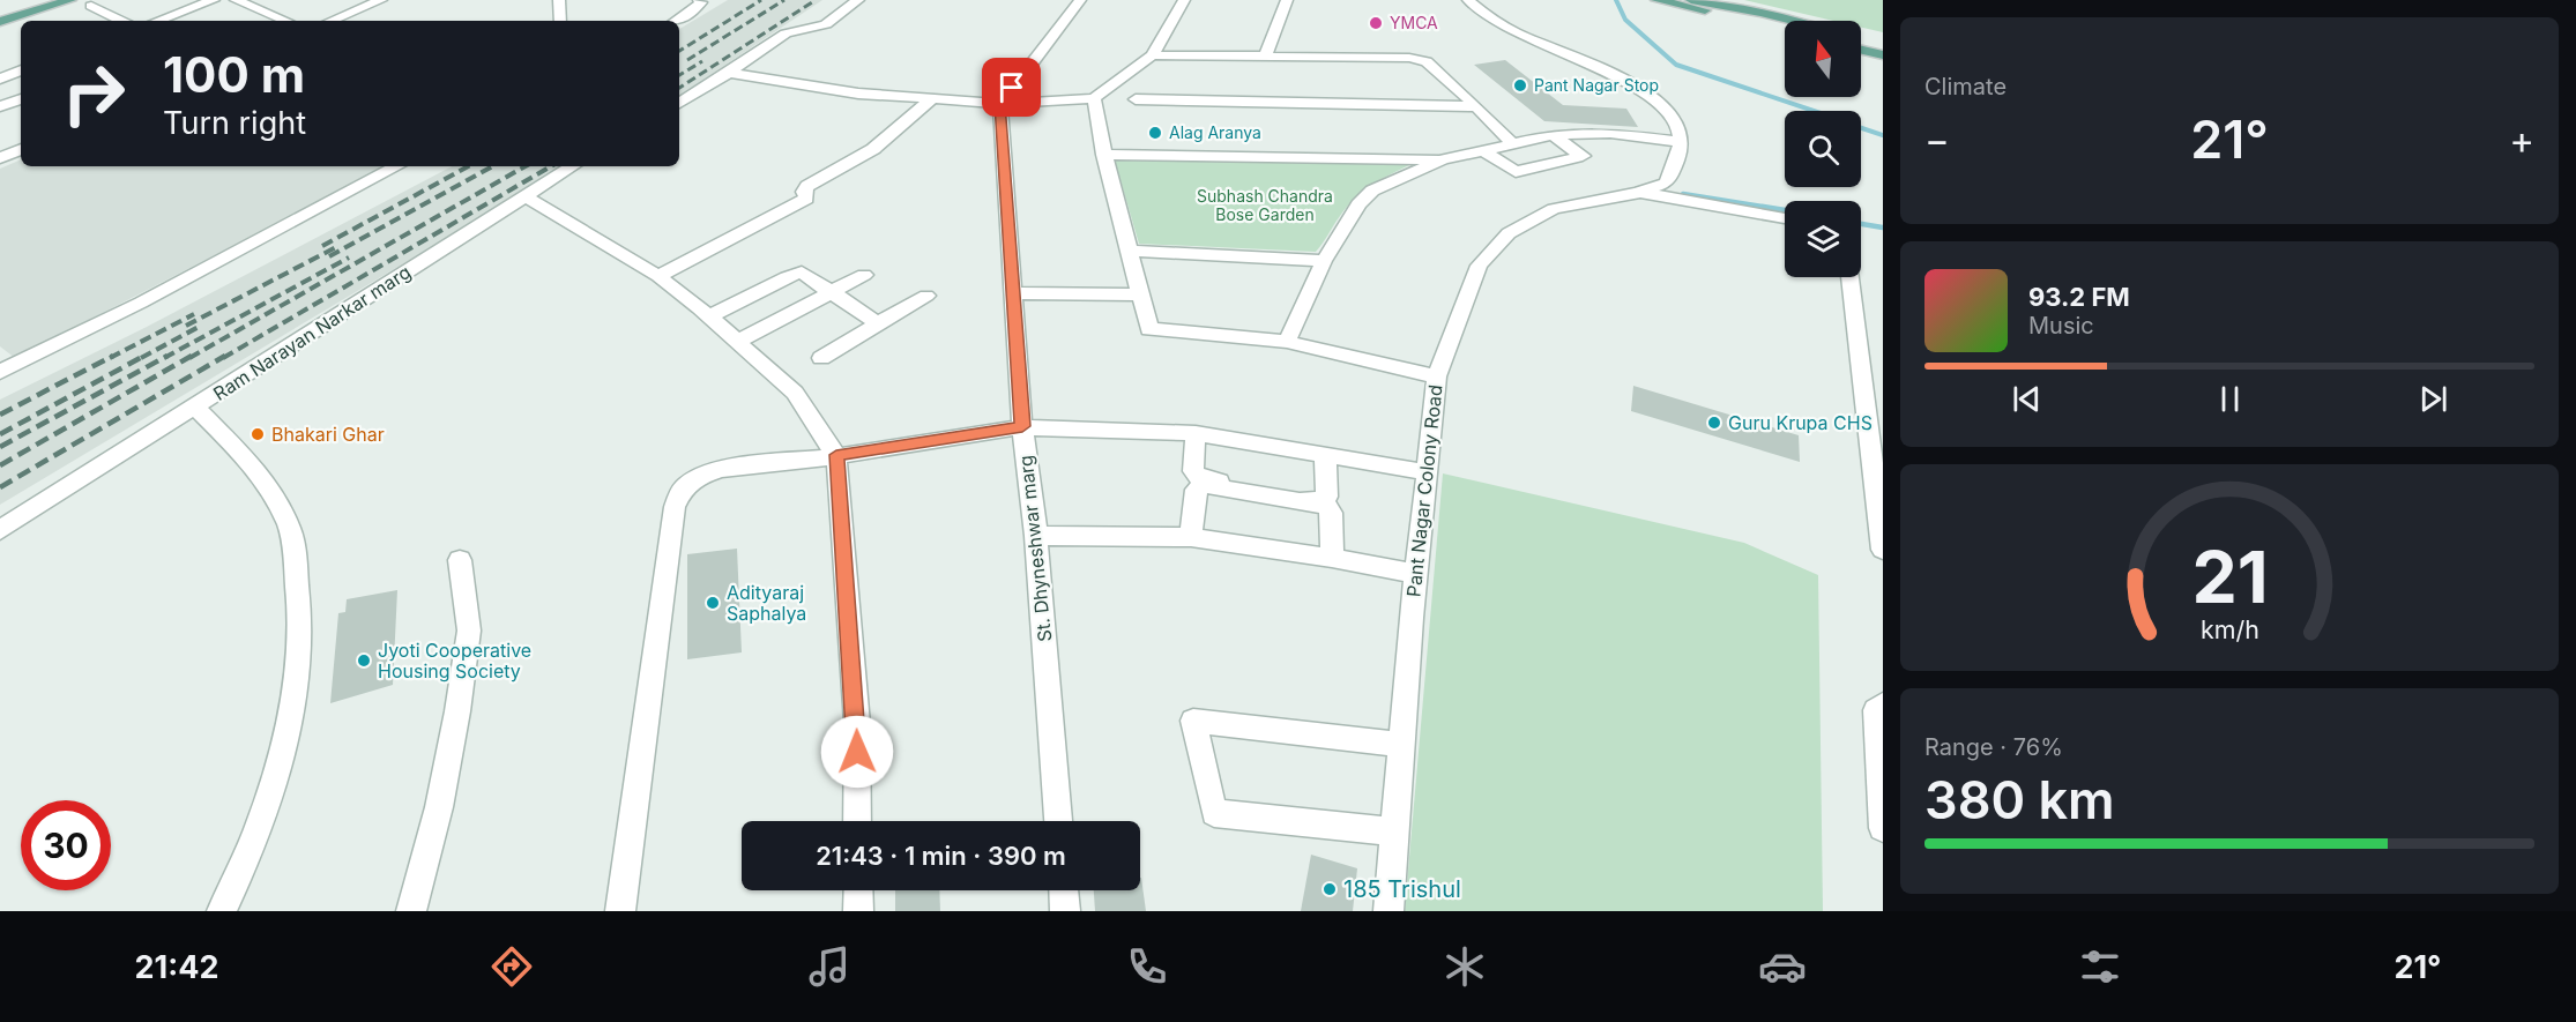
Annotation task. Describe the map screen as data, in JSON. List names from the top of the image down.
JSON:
{
  "streets": {
    "street": ["Ram Narayan Narkar marg", "Pant Nagar Colony Road", "St. Dhyneshwar marg"]
  },
  "parks": ["Subhash Chandra Bose Garden"],
  "places": [
    "YMCA",
    "Pant Nagar Stop",
    "Alag Aranya",
    "Guru Krupa CHS",
    "Bhakari Ghar",
    "Adityaraj Saphalya",
    "Jyoti Cooperative Housing Society",
    "185 Trishul"
  ],
  "north": "top",
  "page": {
    "tile": [
      "Climate",
      ["Range · 76%", "380 km"]
    ],
    "turn": ["100 m", "Turn right"],
    "heat": ["−", "21°", "+"],
    "song": ["93.2 FM", "Music"],
    "limit": "30",
    "trip": "21:43 · 1 min · 390 m",
    "tabs": ["21:42", "21°"],
    "gauge": ["21", "km/h"]
  }
}
